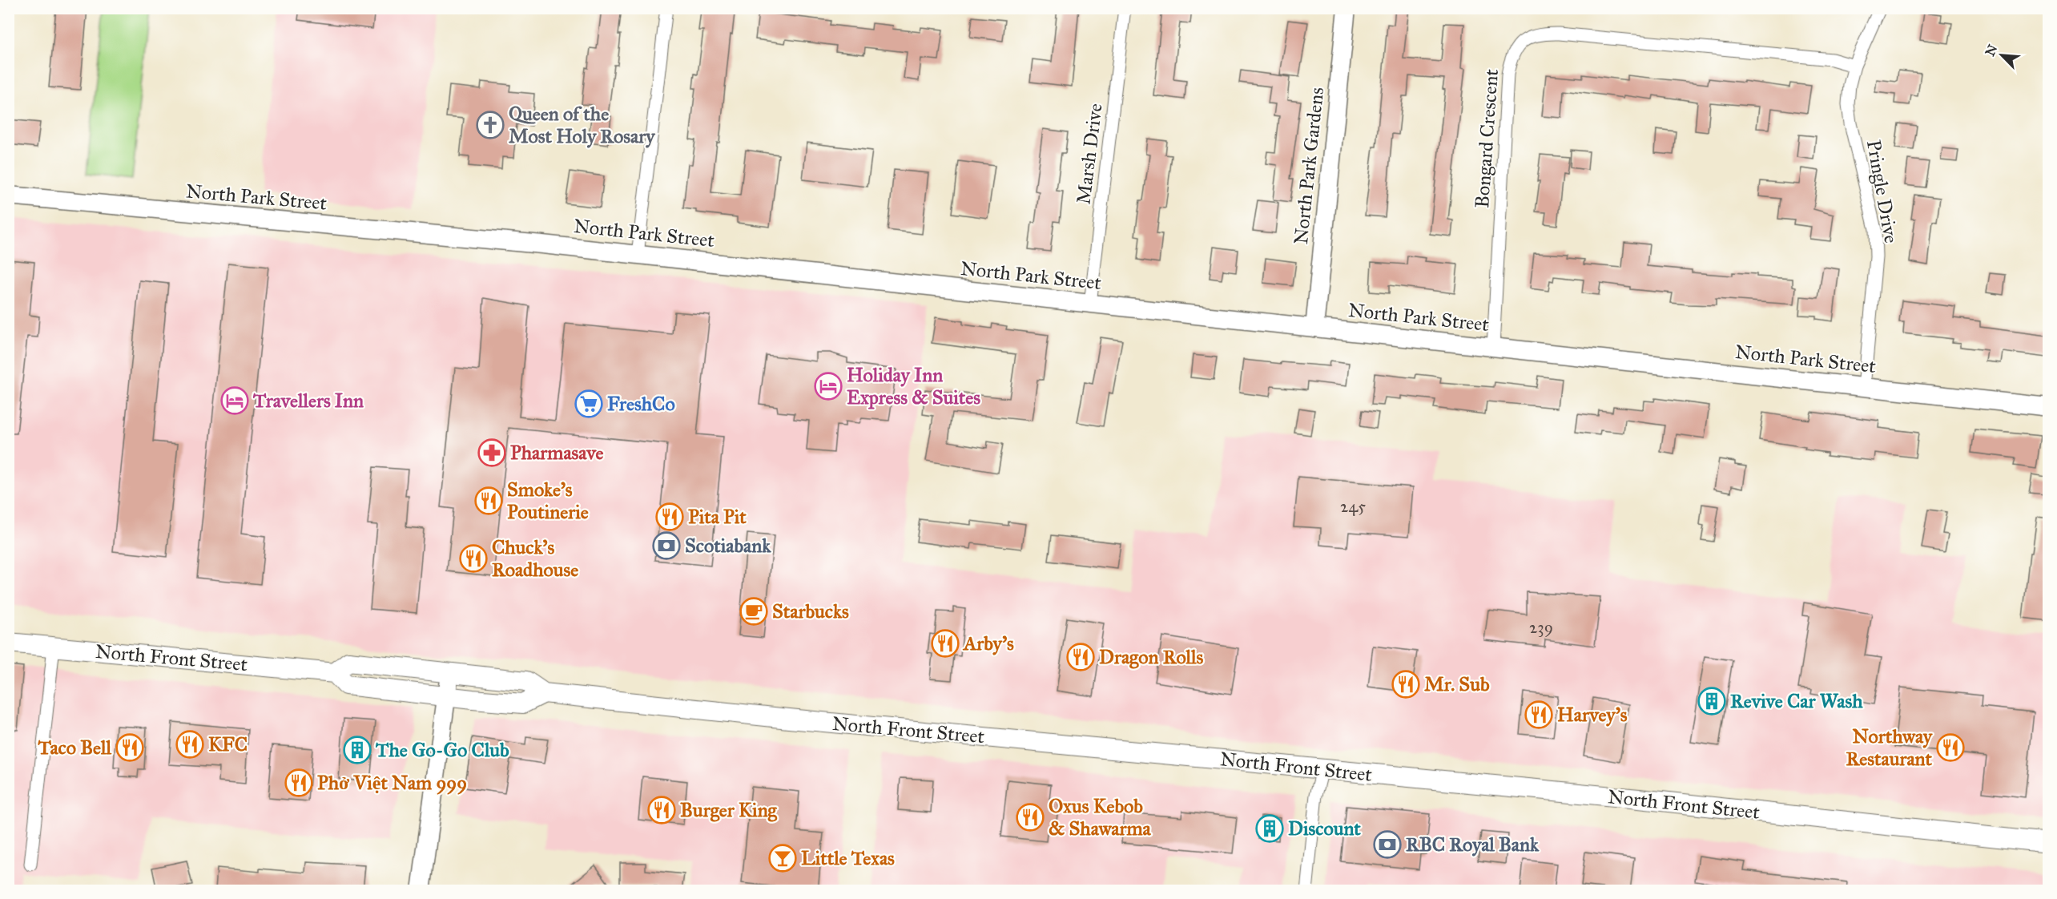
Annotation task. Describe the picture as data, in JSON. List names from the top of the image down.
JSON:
{
  "streets": {
    "main road": ["North Front Street"],
    "street": [
      "Bongard Crescent",
      "Marsh Drive",
      "North Park Gardens",
      "Pringle Drive",
      "North Park Street"
    ]
  },
  "crossings": [
    ["Bongard Crescent", "Pringle Drive"],
    ["Bongard Crescent", "North Park Street"],
    ["Marsh Drive", "North Park Street"],
    ["North Park Gardens", "North Park Street"],
    ["Pringle Drive", "North Park Street"]
  ],
  "places": {
    "church": ["Queen of the Most Holy Rosary"],
    "hotel": ["Holiday Inn Express & Suites", "Travellers Inn"],
    "supermarket": ["FreshCo"],
    "pharmacy": ["Pharmasave"],
    "restaurant": [
      "Smoke's Poutinerie",
      "Pita Pit",
      "Chuck's Roadhouse",
      "Arby's",
      "Dragon Rolls",
      "Mr. Sub",
      "Harvey's",
      "KFC",
      "Taco Bell",
      "Northway Restaurant",
      "Phở Việt Nam 999",
      "Burger King",
      "Oxus Kebob & Shawarma"
    ],
    "bank": ["Scotiabank", "RBC Royal Bank"],
    "cafe": ["Starbucks"],
    "building": ["Revive Car Wash", "The Go-Go Club", "Discount"],
    "bar": ["Little Texas"]
  },
  "house_numbers": ["245", "239"],
  "north": "top left"
}
